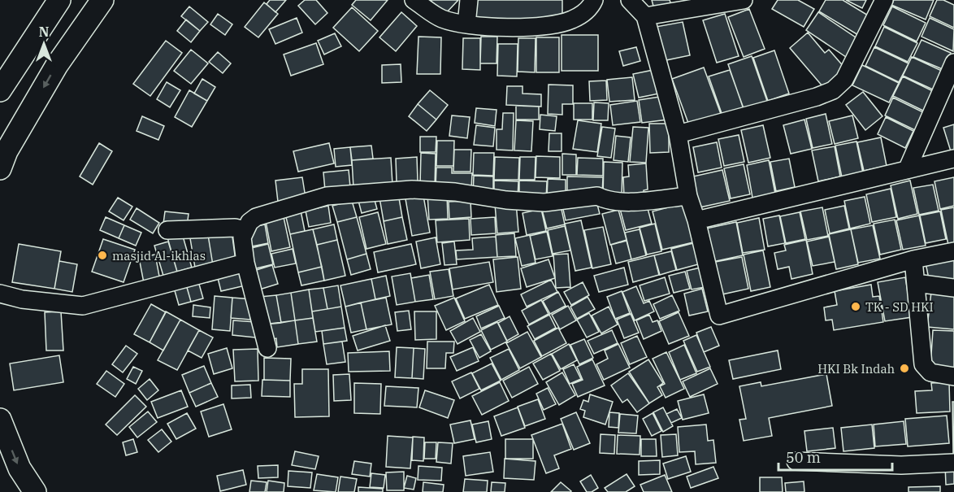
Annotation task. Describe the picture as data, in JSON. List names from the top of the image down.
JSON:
{
  "places": ["masjid Al-ikhlas", "TK - SD HKI", "HKI Bk Indah"],
  "scale_bar": "50 m",
  "north": "top"
}
